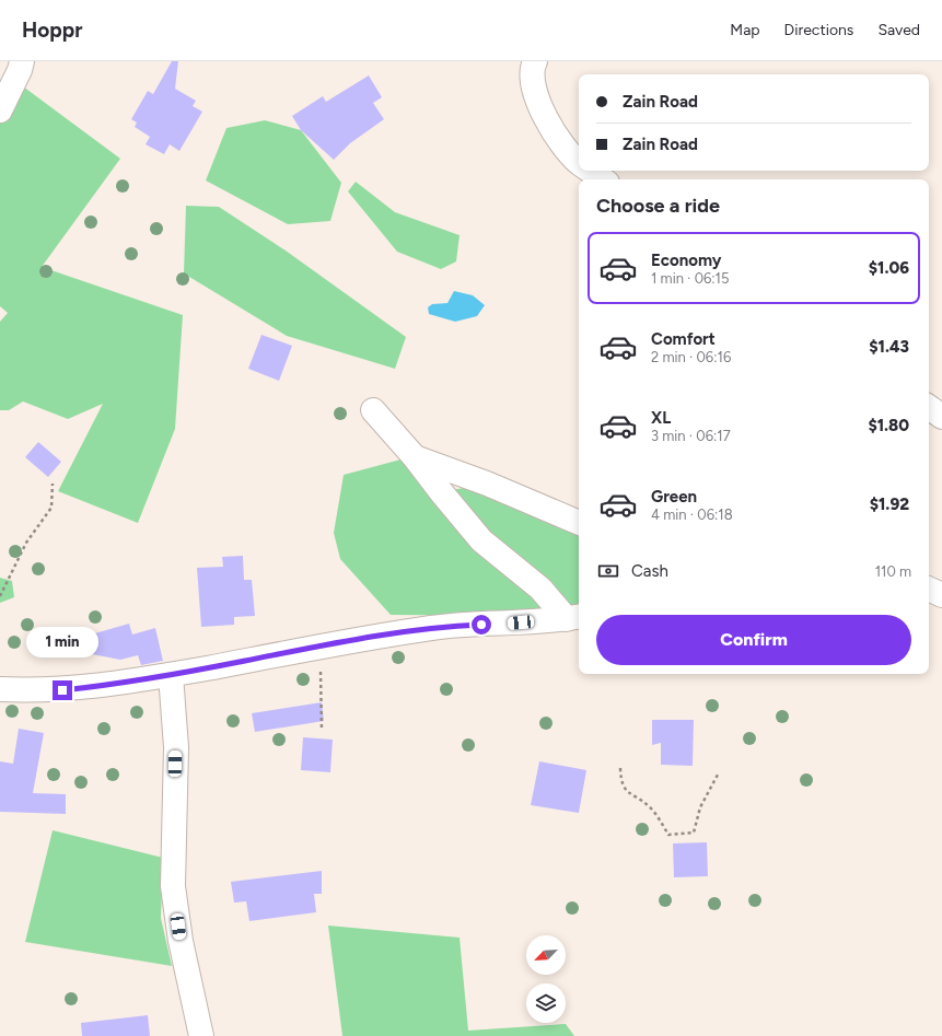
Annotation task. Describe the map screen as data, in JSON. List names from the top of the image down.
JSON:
{
  "north": "bottom left",
  "page": {
    "header": "Hoppr",
    "nav": ["Map", "Directions", "Saved"],
    "banner": ["Zain Road", "Zain Road"],
    "heading": "Choose a ride",
    "list": [
      {
        "name": "Economy",
        "note": "1 min · 06:15",
        "value": "$1.06"
      },
      {
        "name": "Comfort",
        "note": "2 min · 06:16",
        "value": "$1.43"
      },
      {
        "name": "XL",
        "note": "3 min · 06:17",
        "value": "$1.80"
      },
      {
        "name": "Green",
        "note": "4 min · 06:18",
        "value": "$1.92"
      }
    ],
    "pay": ["Cash", "110 m"],
    "buttons": "Confirm",
    "bubble": "1 min"
  }
}
